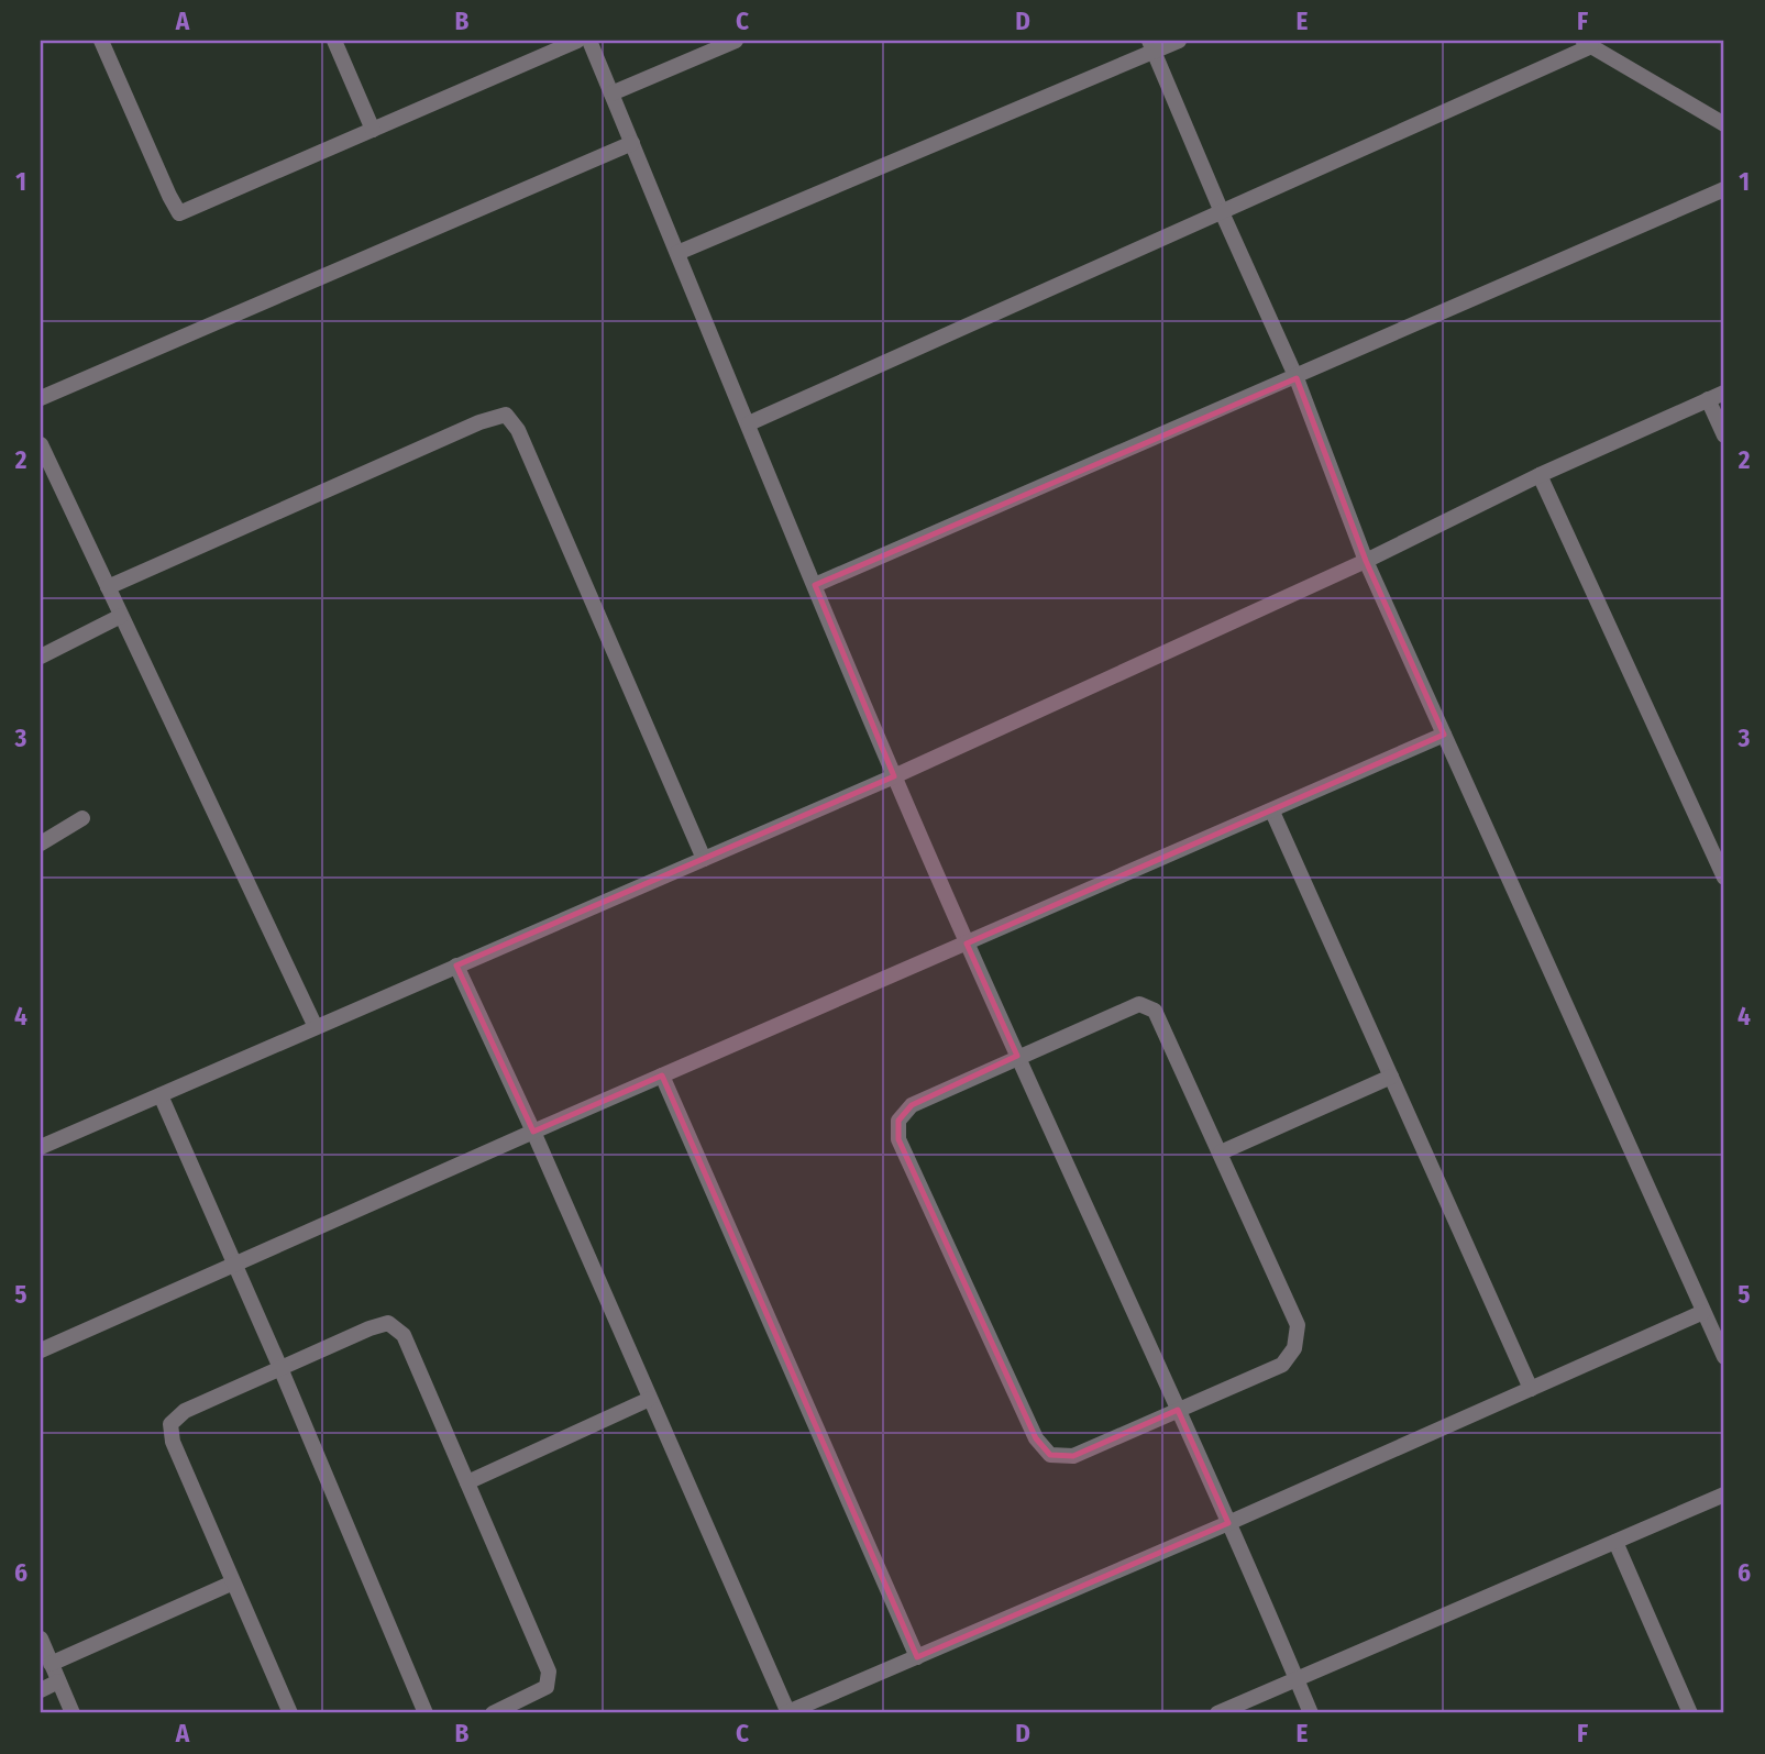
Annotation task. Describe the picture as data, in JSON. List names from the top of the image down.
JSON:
{
  "grid": {
    "columns": [
      "A",
      "B",
      "C",
      "D",
      "E",
      "F"
    ],
    "rows": [
      "1",
      "2",
      "3",
      "4",
      "5",
      "6"
    ]
  }
}
